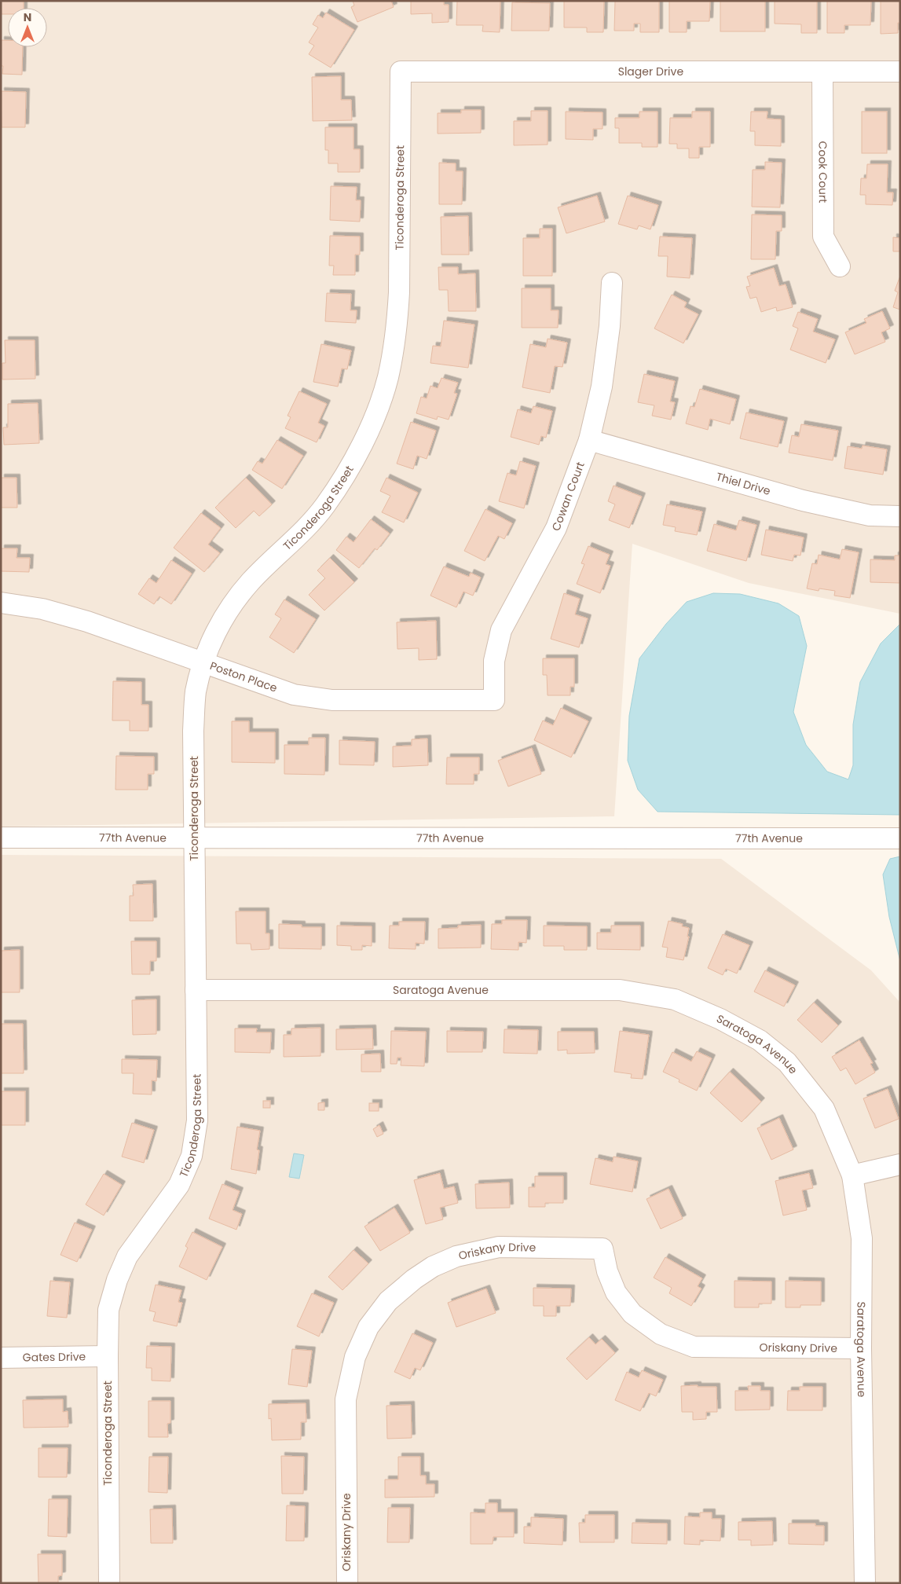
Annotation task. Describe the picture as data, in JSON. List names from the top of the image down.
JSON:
{
  "streets": {
    "street": [
      "Slager Drive",
      "Cook Court",
      "Ticonderoga Street",
      "Thiel Drive",
      "Cowan Court",
      "Poston Place",
      "77th Avenue",
      "Saratoga Avenue",
      "Oriskany Drive",
      "Gates Drive"
    ]
  },
  "crossings": [
    ["Slager Drive", "Cook Court"],
    ["Slager Drive", "Ticonderoga Street"],
    ["Ticonderoga Street", "Poston Place"],
    ["Ticonderoga Street", "77th Avenue"],
    ["Ticonderoga Street", "Saratoga Avenue"],
    ["Ticonderoga Street", "Gates Drive"],
    ["Thiel Drive", "Cowan Court"],
    ["Cowan Court", "Poston Place"],
    ["Saratoga Avenue", "Oriskany Drive"]
  ],
  "north": "top"
}
